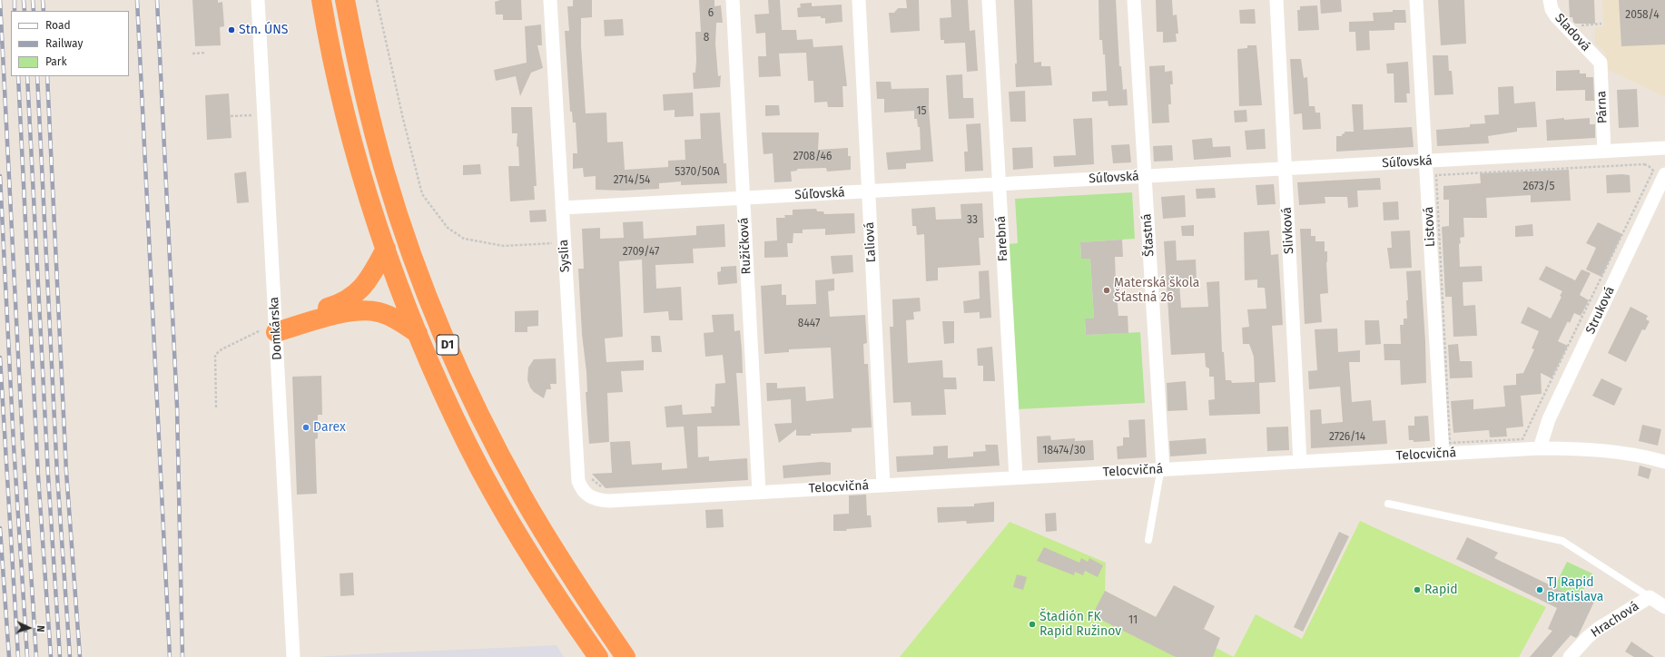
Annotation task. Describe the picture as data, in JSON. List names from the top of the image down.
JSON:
{
  "streets": {
    "highway": ["D1"],
    "street": [
      "Sladová",
      "Párna",
      "Súľovská",
      "Listová",
      "Slivková",
      "Šťastná",
      "Farebná",
      "Ľaliová",
      "Ružičková",
      "Syslia",
      "Struková",
      "Domkárska",
      "Telocvičná",
      "Hrachová"
    ]
  },
  "crossings": [
    ["Sladová", "Párna"],
    ["Párna", "Súľovská"],
    ["Súľovská", "Listová"],
    ["Súľovská", "Slivková"],
    ["Súľovská", "Šťastná"],
    ["Súľovská", "Farebná"],
    ["Súľovská", "Ľaliová"],
    ["Súľovská", "Ružičková"],
    ["Súľovská", "Syslia"],
    ["Listová", "Telocvičná"],
    ["Slivková", "Telocvičná"],
    ["Šťastná", "Telocvičná"],
    ["Farebná", "Telocvičná"],
    ["Ľaliová", "Telocvičná"],
    ["Ružičková", "Telocvičná"],
    ["Syslia", "Telocvičná"],
    ["Struková", "Telocvičná"]
  ],
  "places": [
    "Stn. ÚNS",
    "Materská škola Šťastná 26",
    "Darex",
    "Rapid",
    "TJ Rapid Bratislava",
    "Štadión FK Rapid Ružinov"
  ],
  "house_numbers": [
    "6",
    "2058/4",
    "8",
    "15",
    "2708/46",
    "5370/50A",
    "2714/54",
    "2673/5",
    "33",
    "2709/47",
    "8447",
    "2726/14",
    "18474/30",
    "11"
  ],
  "legend": ["Road", "Railway", "Park"],
  "north": "right"
}
